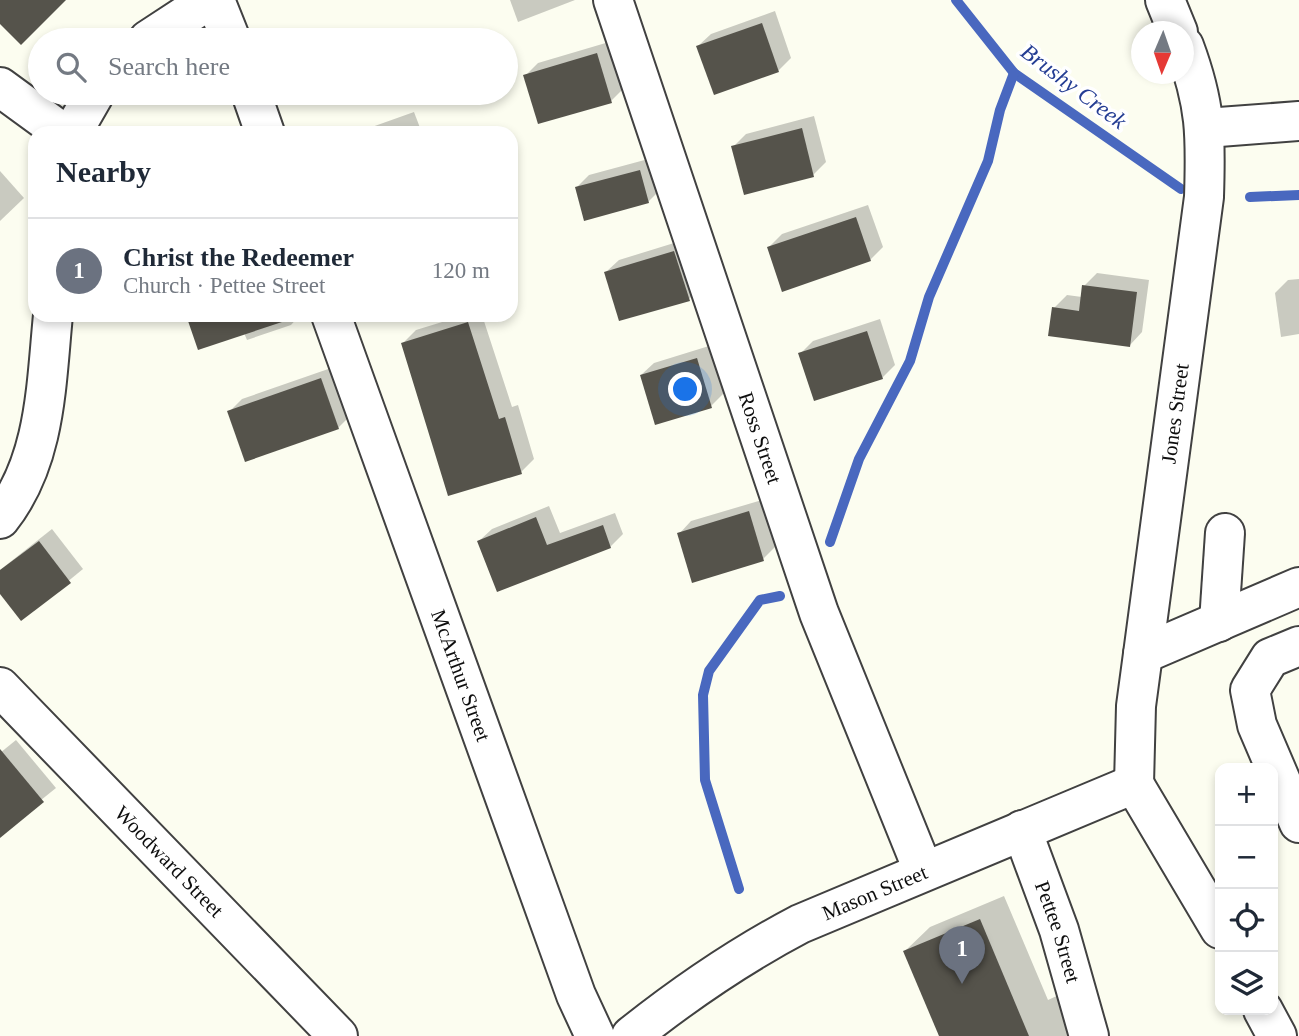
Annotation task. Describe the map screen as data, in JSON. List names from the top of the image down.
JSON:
{
  "streets": {
    "street": [
      "Jones Street",
      "Ross Street",
      "McArthur Street",
      "Woodward Street",
      "Mason Street",
      "Pettee Street"
    ]
  },
  "crossings": [
    ["Jones Street", "Mason Street"],
    ["Ross Street", "Mason Street"],
    ["Mason Street", "Pettee Street"]
  ],
  "water": ["Brushy Creek"],
  "north": "bottom",
  "page": {
    "search": "Search here",
    "heading": "Nearby",
    "list": [
      {
        "mark": "1",
        "name": "Christ the Redeemer",
        "note": "Church · Pettee Street",
        "value": "120 m"
      }
    ],
    "map_buttons": ["+", "−"],
    "pins": "1"
  }
}
